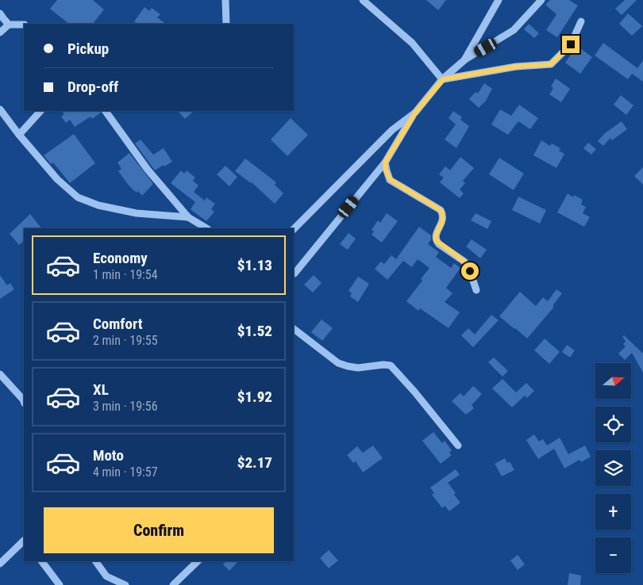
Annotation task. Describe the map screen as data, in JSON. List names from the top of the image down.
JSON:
{
  "north": "right",
  "page": {
    "banner": ["Pickup", "Drop-off"],
    "list": [
      {
        "name": "Economy",
        "note": "1 min · 19:54",
        "value": "$1.13"
      },
      {
        "name": "Comfort",
        "note": "2 min · 19:55",
        "value": "$1.52"
      },
      {
        "name": "XL",
        "note": "3 min · 19:56",
        "value": "$1.92"
      },
      {
        "name": "Moto",
        "note": "4 min · 19:57",
        "value": "$2.17"
      }
    ],
    "map_buttons": ["+", "−"],
    "buttons": "Confirm"
  }
}
